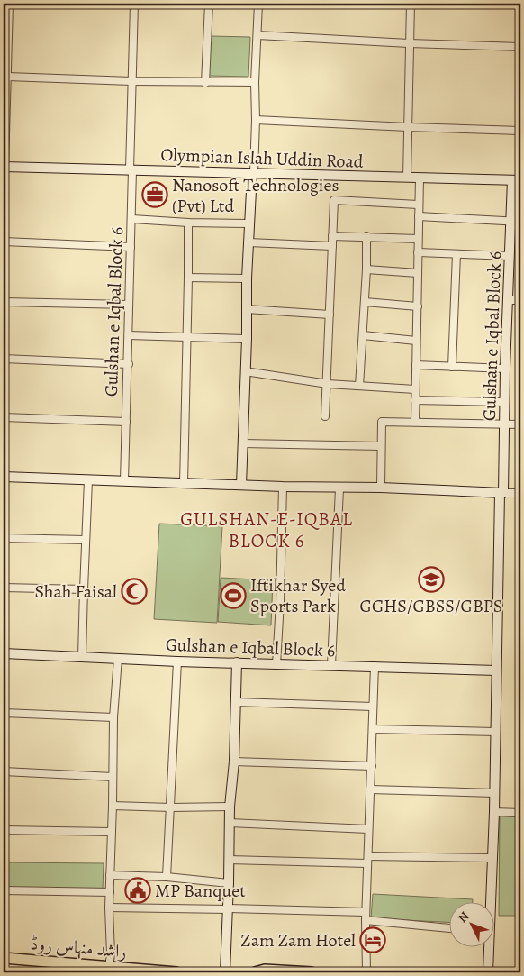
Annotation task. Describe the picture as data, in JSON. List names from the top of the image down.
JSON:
{
  "streets": {
    "main road": ["راشد منہاس روڈ"],
    "street": ["Olympian Islah Uddin Road", "Gulshan e Iqbal Block 6"]
  },
  "crossings": [
    ["Olympian Islah Uddin Road", "Gulshan e Iqbal Block 6"]
  ],
  "districts": ["GULSHAN-E-IQBAL BLOCK 6"],
  "places": {
    "office": ["Nanosoft Technologies (Pvt) Ltd"],
    "school or university": ["GGHS/GBSS/GBPS"],
    "mosque": ["Shah Faisal"],
    "sports": ["Iftikhar Syed Sports Park"],
    "public building": ["MP Banquet"],
    "hotel": ["Zam Zam Hotel"]
  },
  "north": "top left"
}
